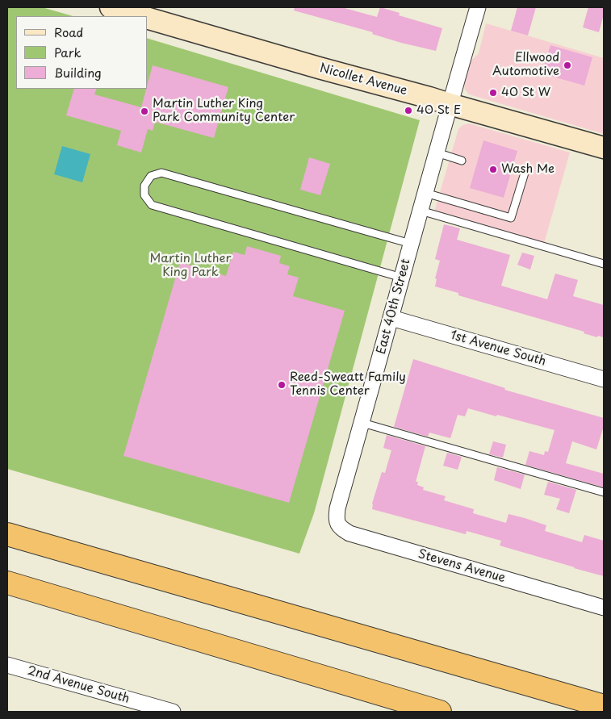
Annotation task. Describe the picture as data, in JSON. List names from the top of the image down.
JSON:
{
  "streets": {
    "main road": ["Nicollet Avenue"],
    "street": [
      "East 40th Street",
      "1st Avenue South",
      "Stevens Avenue",
      "2nd Avenue South"
    ]
  },
  "crossings": [
    ["Nicollet Avenue", "East 40th Street"],
    ["East 40th Street", "1st Avenue South"],
    ["East 40th Street", "Stevens Avenue"]
  ],
  "parks": ["Martin Luther King Park"],
  "places": [
    "Ellwood Automotive",
    "40 St W",
    "40 St E",
    "Martin Luther King Park Community Center",
    "Wash Me",
    "Reed-Sweatt Family Tennis Center"
  ],
  "legend": ["Road", "Park", "Building"]
}
